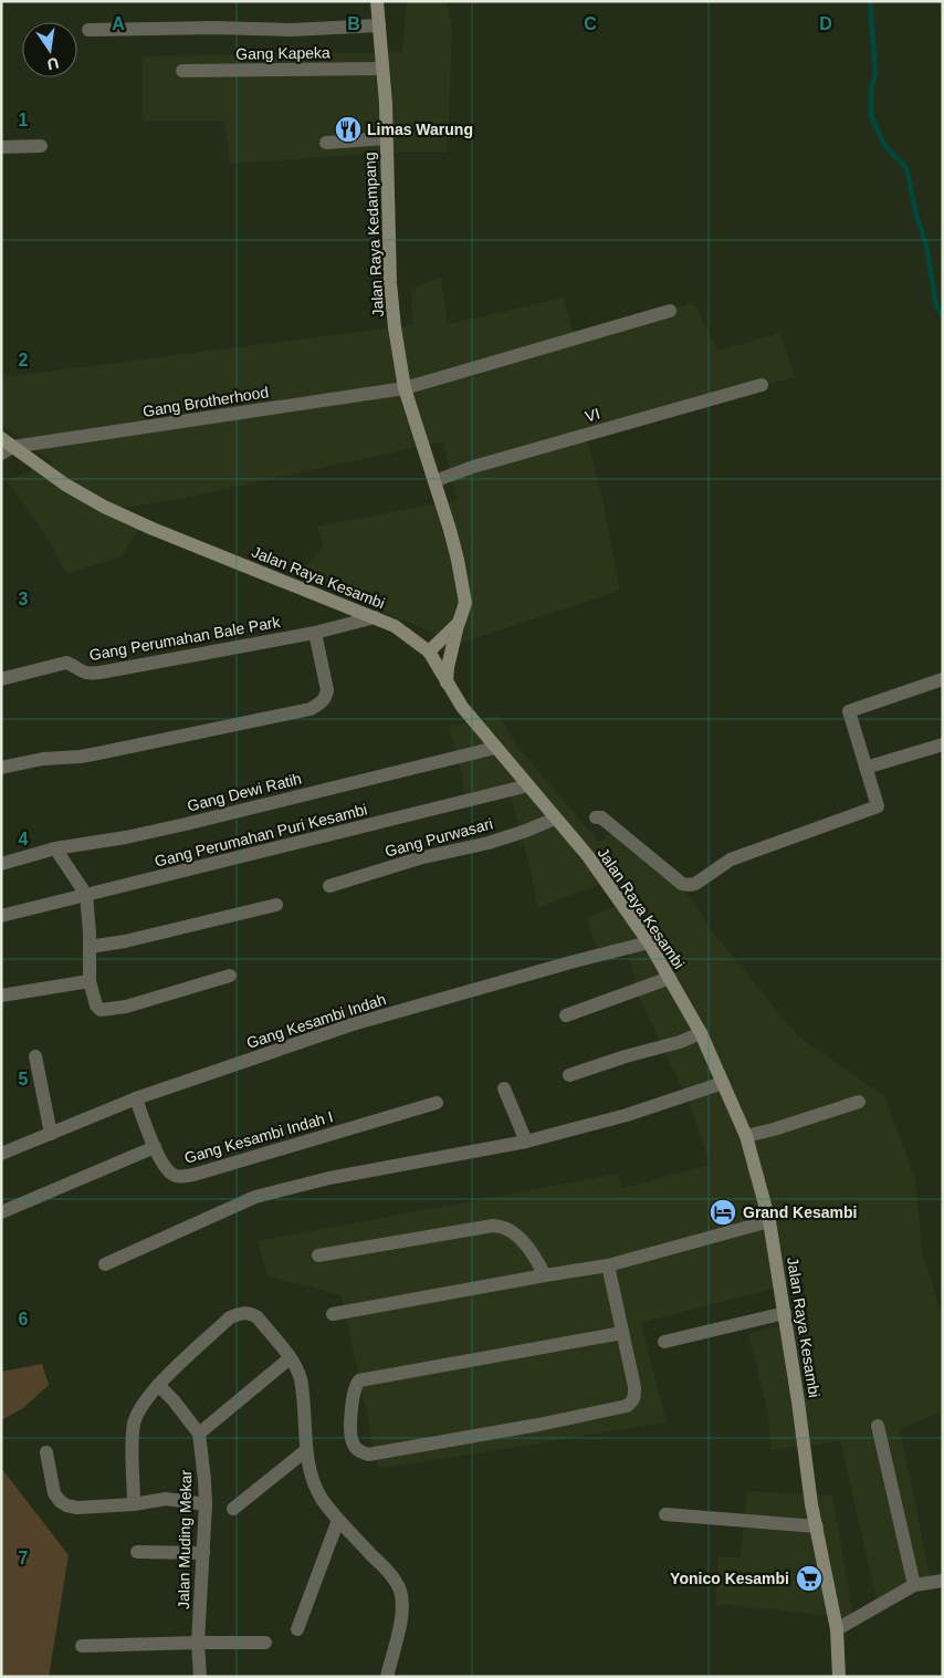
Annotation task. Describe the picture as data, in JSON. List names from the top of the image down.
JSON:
{
  "streets": {
    "street": [
      "Gang Kapeka",
      "Jalan Raya Kedampang",
      "Gang Brotherhood",
      "VI",
      "Jalan Raya Kesambi",
      "Gang Perumahan Bale Park",
      "Gang Dewi Ratih",
      "Gang Perumahan Puri Kesambi",
      "Gang Purwasari",
      "Gang Kesambi Indah",
      "Gang Kesambi Indah I",
      "Jalan Muding Mekar"
    ]
  },
  "crossings": [
    ["Gang Kapeka", "Jalan Raya Kedampang"],
    ["Jalan Raya Kedampang", "Gang Brotherhood"],
    ["Jalan Raya Kedampang", "VI"],
    ["Jalan Raya Kedampang", "Jalan Raya Kesambi"],
    ["Gang Brotherhood", "Jalan Raya Kesambi"],
    ["Jalan Raya Kesambi", "Gang Perumahan Bale Park"],
    ["Jalan Raya Kesambi", "Gang Dewi Ratih"],
    ["Jalan Raya Kesambi", "Gang Perumahan Puri Kesambi"],
    ["Jalan Raya Kesambi", "Gang Purwasari"],
    ["Jalan Raya Kesambi", "Gang Kesambi Indah"],
    ["Gang Kesambi Indah", "Gang Kesambi Indah I"]
  ],
  "places": {
    "restaurant": ["Limas Warung"],
    "hotel": ["Grand Kesambi"],
    "supermarket": ["Yonico Kesambi"]
  },
  "north": "bottom",
  "grid": {
    "columns": [
      "A",
      "B",
      "C",
      "D"
    ],
    "rows": [
      "1",
      "2",
      "3",
      "4",
      "5",
      "6",
      "7"
    ]
  }
}
